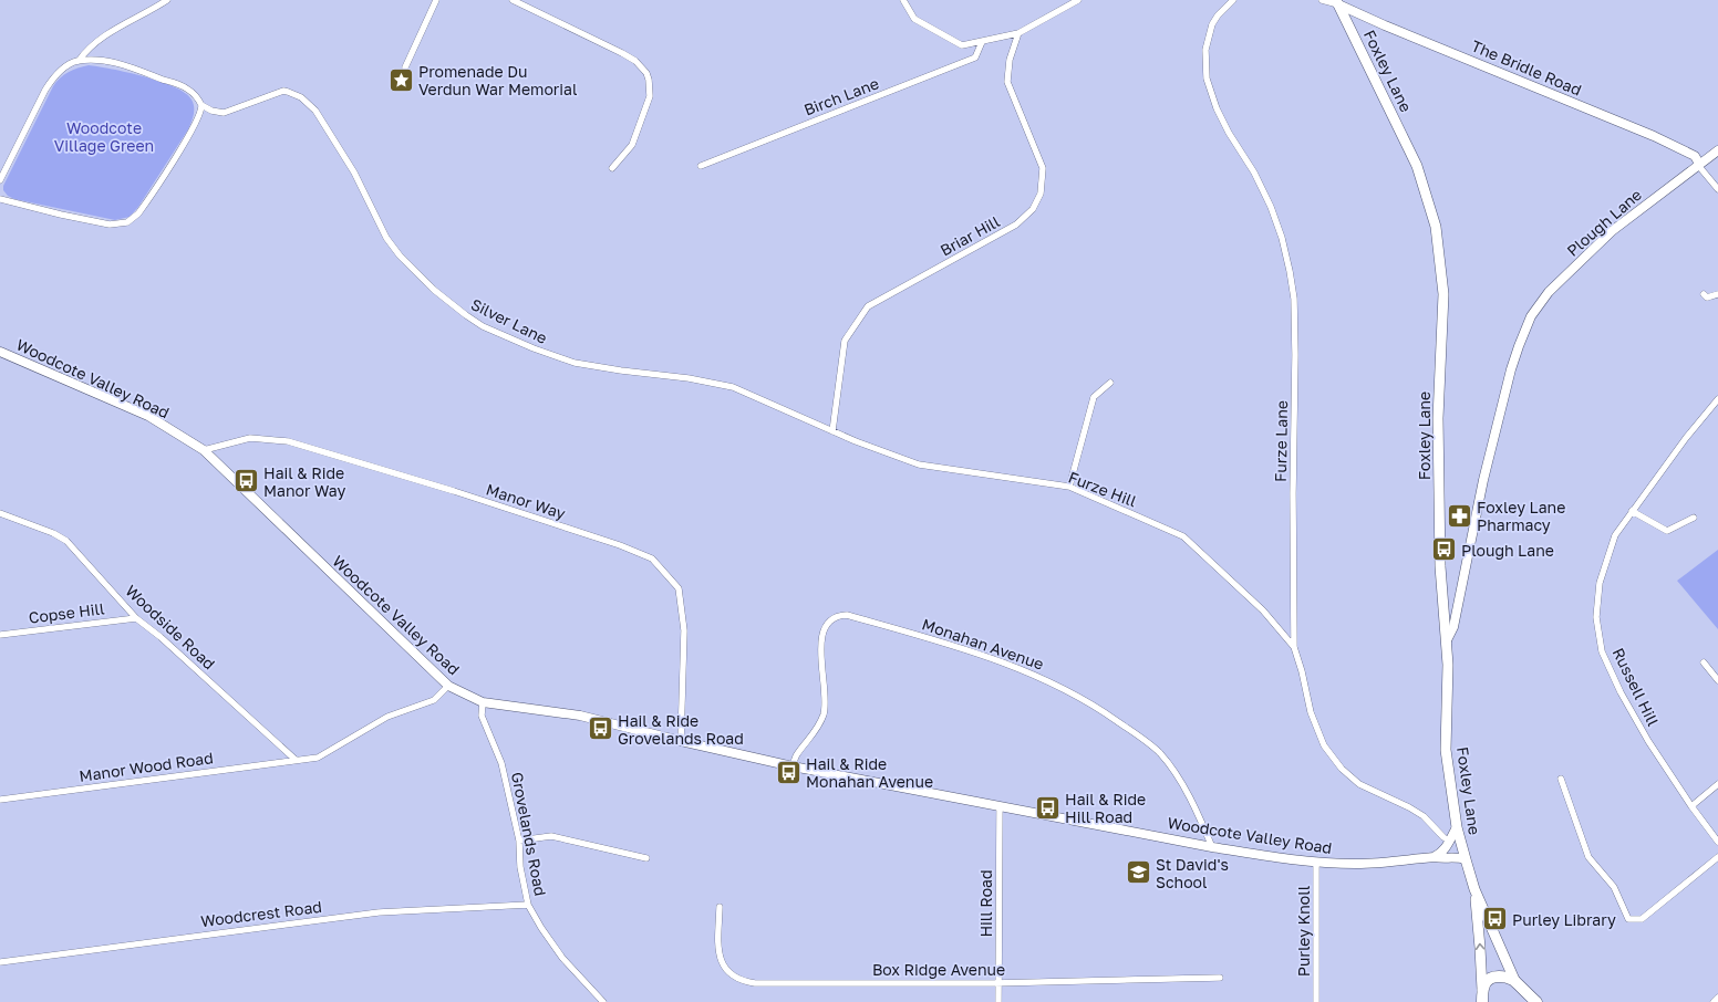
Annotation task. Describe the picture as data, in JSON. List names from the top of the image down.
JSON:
{
  "streets": {
    "main road": ["Foxley Lane"],
    "street": [
      "The Bridle Road",
      "Birch Lane",
      "Plough Lane",
      "Briar Hill",
      "Silver Lane",
      "Woodcote Valley Road",
      "Furze Lane",
      "Furze Hill",
      "Manor Way",
      "Copse Hill",
      "Woodside Road",
      "Monahan Avenue",
      "Russell Hill",
      "Manor Wood Road",
      "Grovelands Road",
      "Hill Road",
      "Woodcrest Road",
      "Purley Knoll",
      "Box Ridge Avenue"
    ]
  },
  "crossings": [
    ["The Bridle Road", "Foxley Lane"],
    ["The Bridle Road", "Plough Lane"],
    ["Foxley Lane", "Plough Lane"],
    ["Foxley Lane", "Woodcote Valley Road"],
    ["Briar Hill", "Silver Lane"],
    ["Briar Hill", "Furze Hill"],
    ["Silver Lane", "Furze Hill"],
    ["Woodcote Valley Road", "Manor Way"],
    ["Woodcote Valley Road", "Monahan Avenue"],
    ["Woodcote Valley Road", "Manor Wood Road"],
    ["Woodcote Valley Road", "Grovelands Road"],
    ["Woodcote Valley Road", "Hill Road"],
    ["Woodcote Valley Road", "Purley Knoll"],
    ["Furze Lane", "Furze Hill"],
    ["Copse Hill", "Woodside Road"],
    ["Woodside Road", "Manor Wood Road"],
    ["Grovelands Road", "Woodcrest Road"],
    ["Hill Road", "Box Ridge Avenue"]
  ],
  "parks": ["Woodcote Village Green"],
  "places": {
    "place": ["Promenade Du Verdun War Memorial"],
    "bus stop": [
      "Hail & Ride Manor Way",
      "Plough Lane",
      "Hail & Ride Grovelands Road",
      "Hail & Ride Monahan Avenue",
      "Hail & Ride Hill Road",
      "Purley Library"
    ],
    "pharmacy": ["Foxley Lane Pharmacy"],
    "school or university": ["St David's School"]
  }
}
